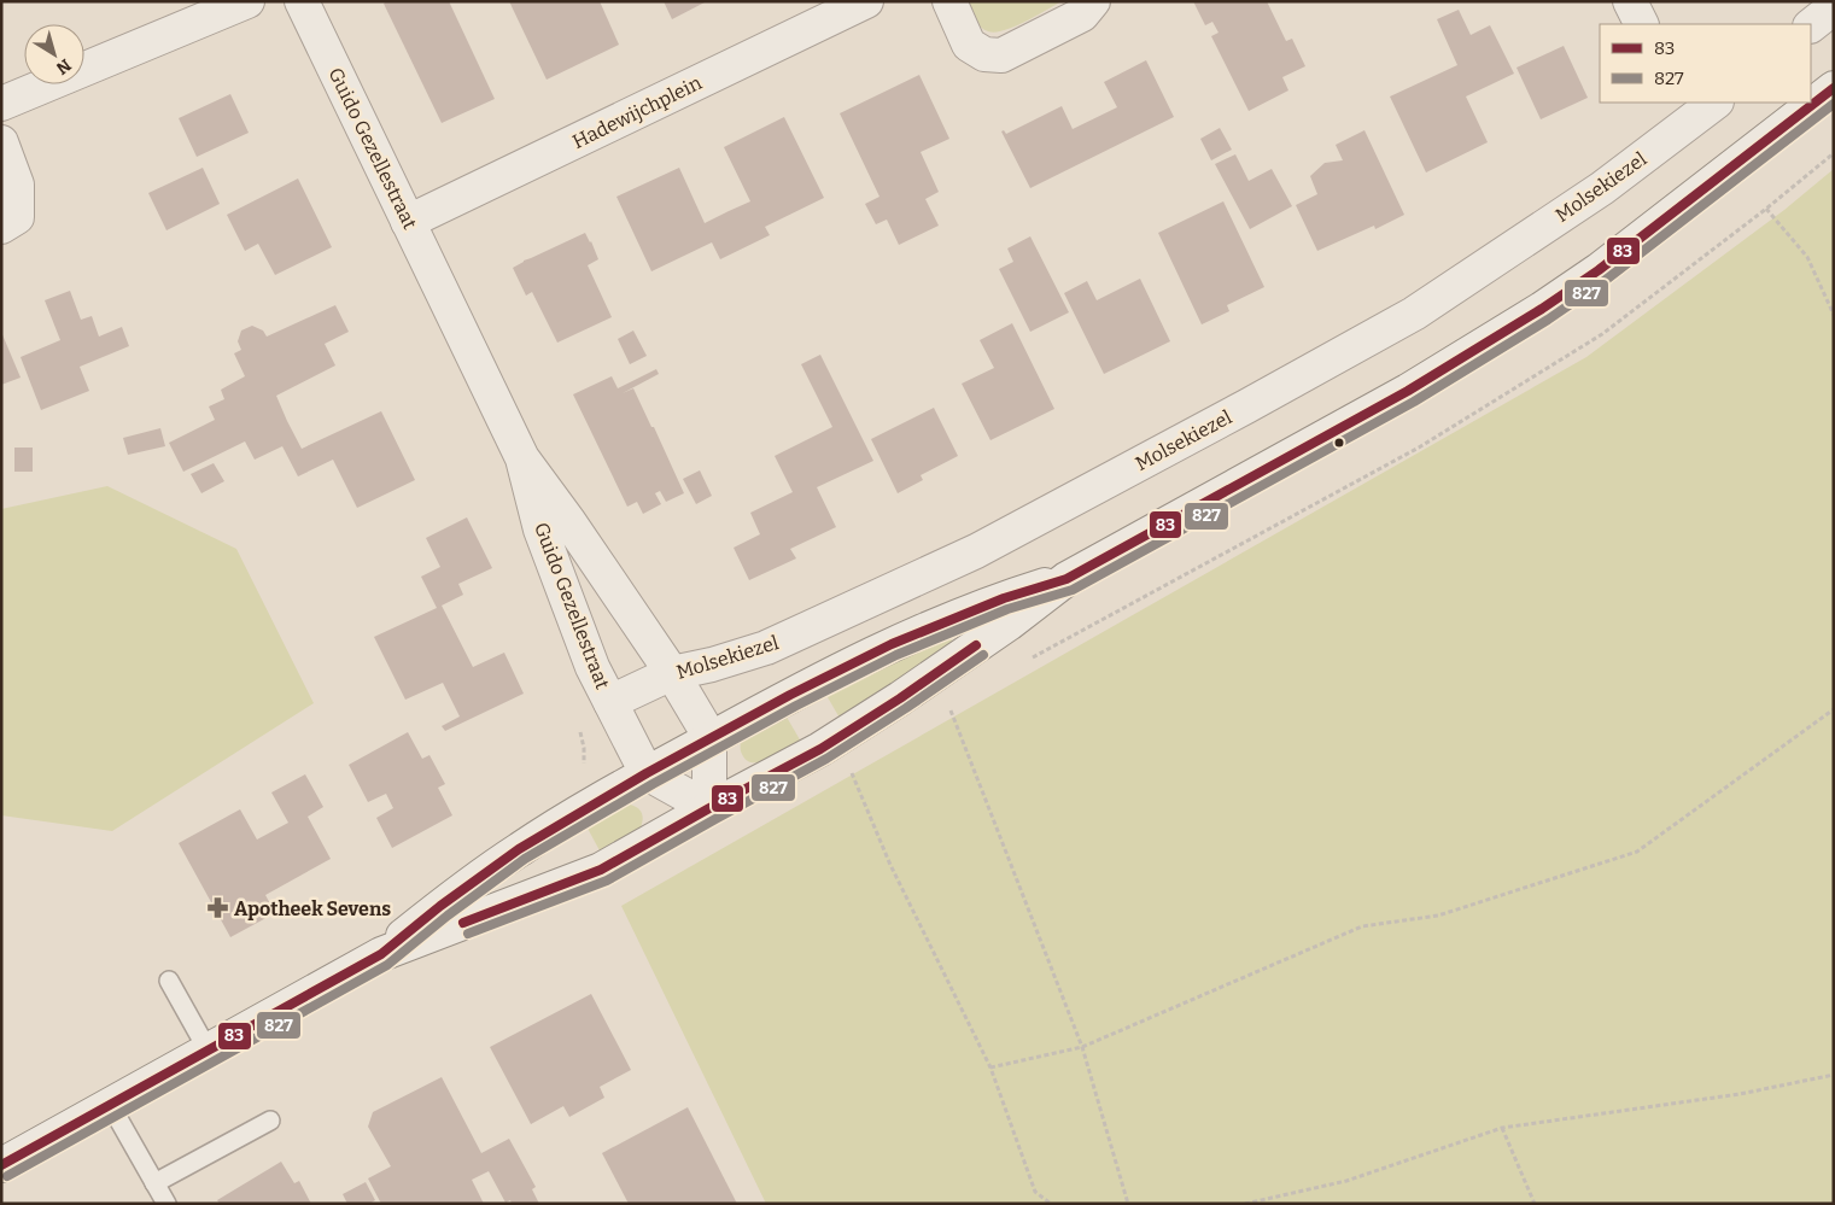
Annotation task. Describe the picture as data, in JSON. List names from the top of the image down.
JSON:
{
  "streets": {
    "street": ["Hadewijchplein", "Guido Gezellestraat", "Molsekiezel"]
  },
  "crossings": [
    ["Hadewijchplein", "Guido Gezellestraat"],
    ["Guido Gezellestraat", "Molsekiezel"]
  ],
  "places": {
    "pharmacy": ["Apotheek Sevens"]
  },
  "lines": ["transit line 83", "transit line 827"],
  "legend": ["83", "827"],
  "north": "bottom right"
}
